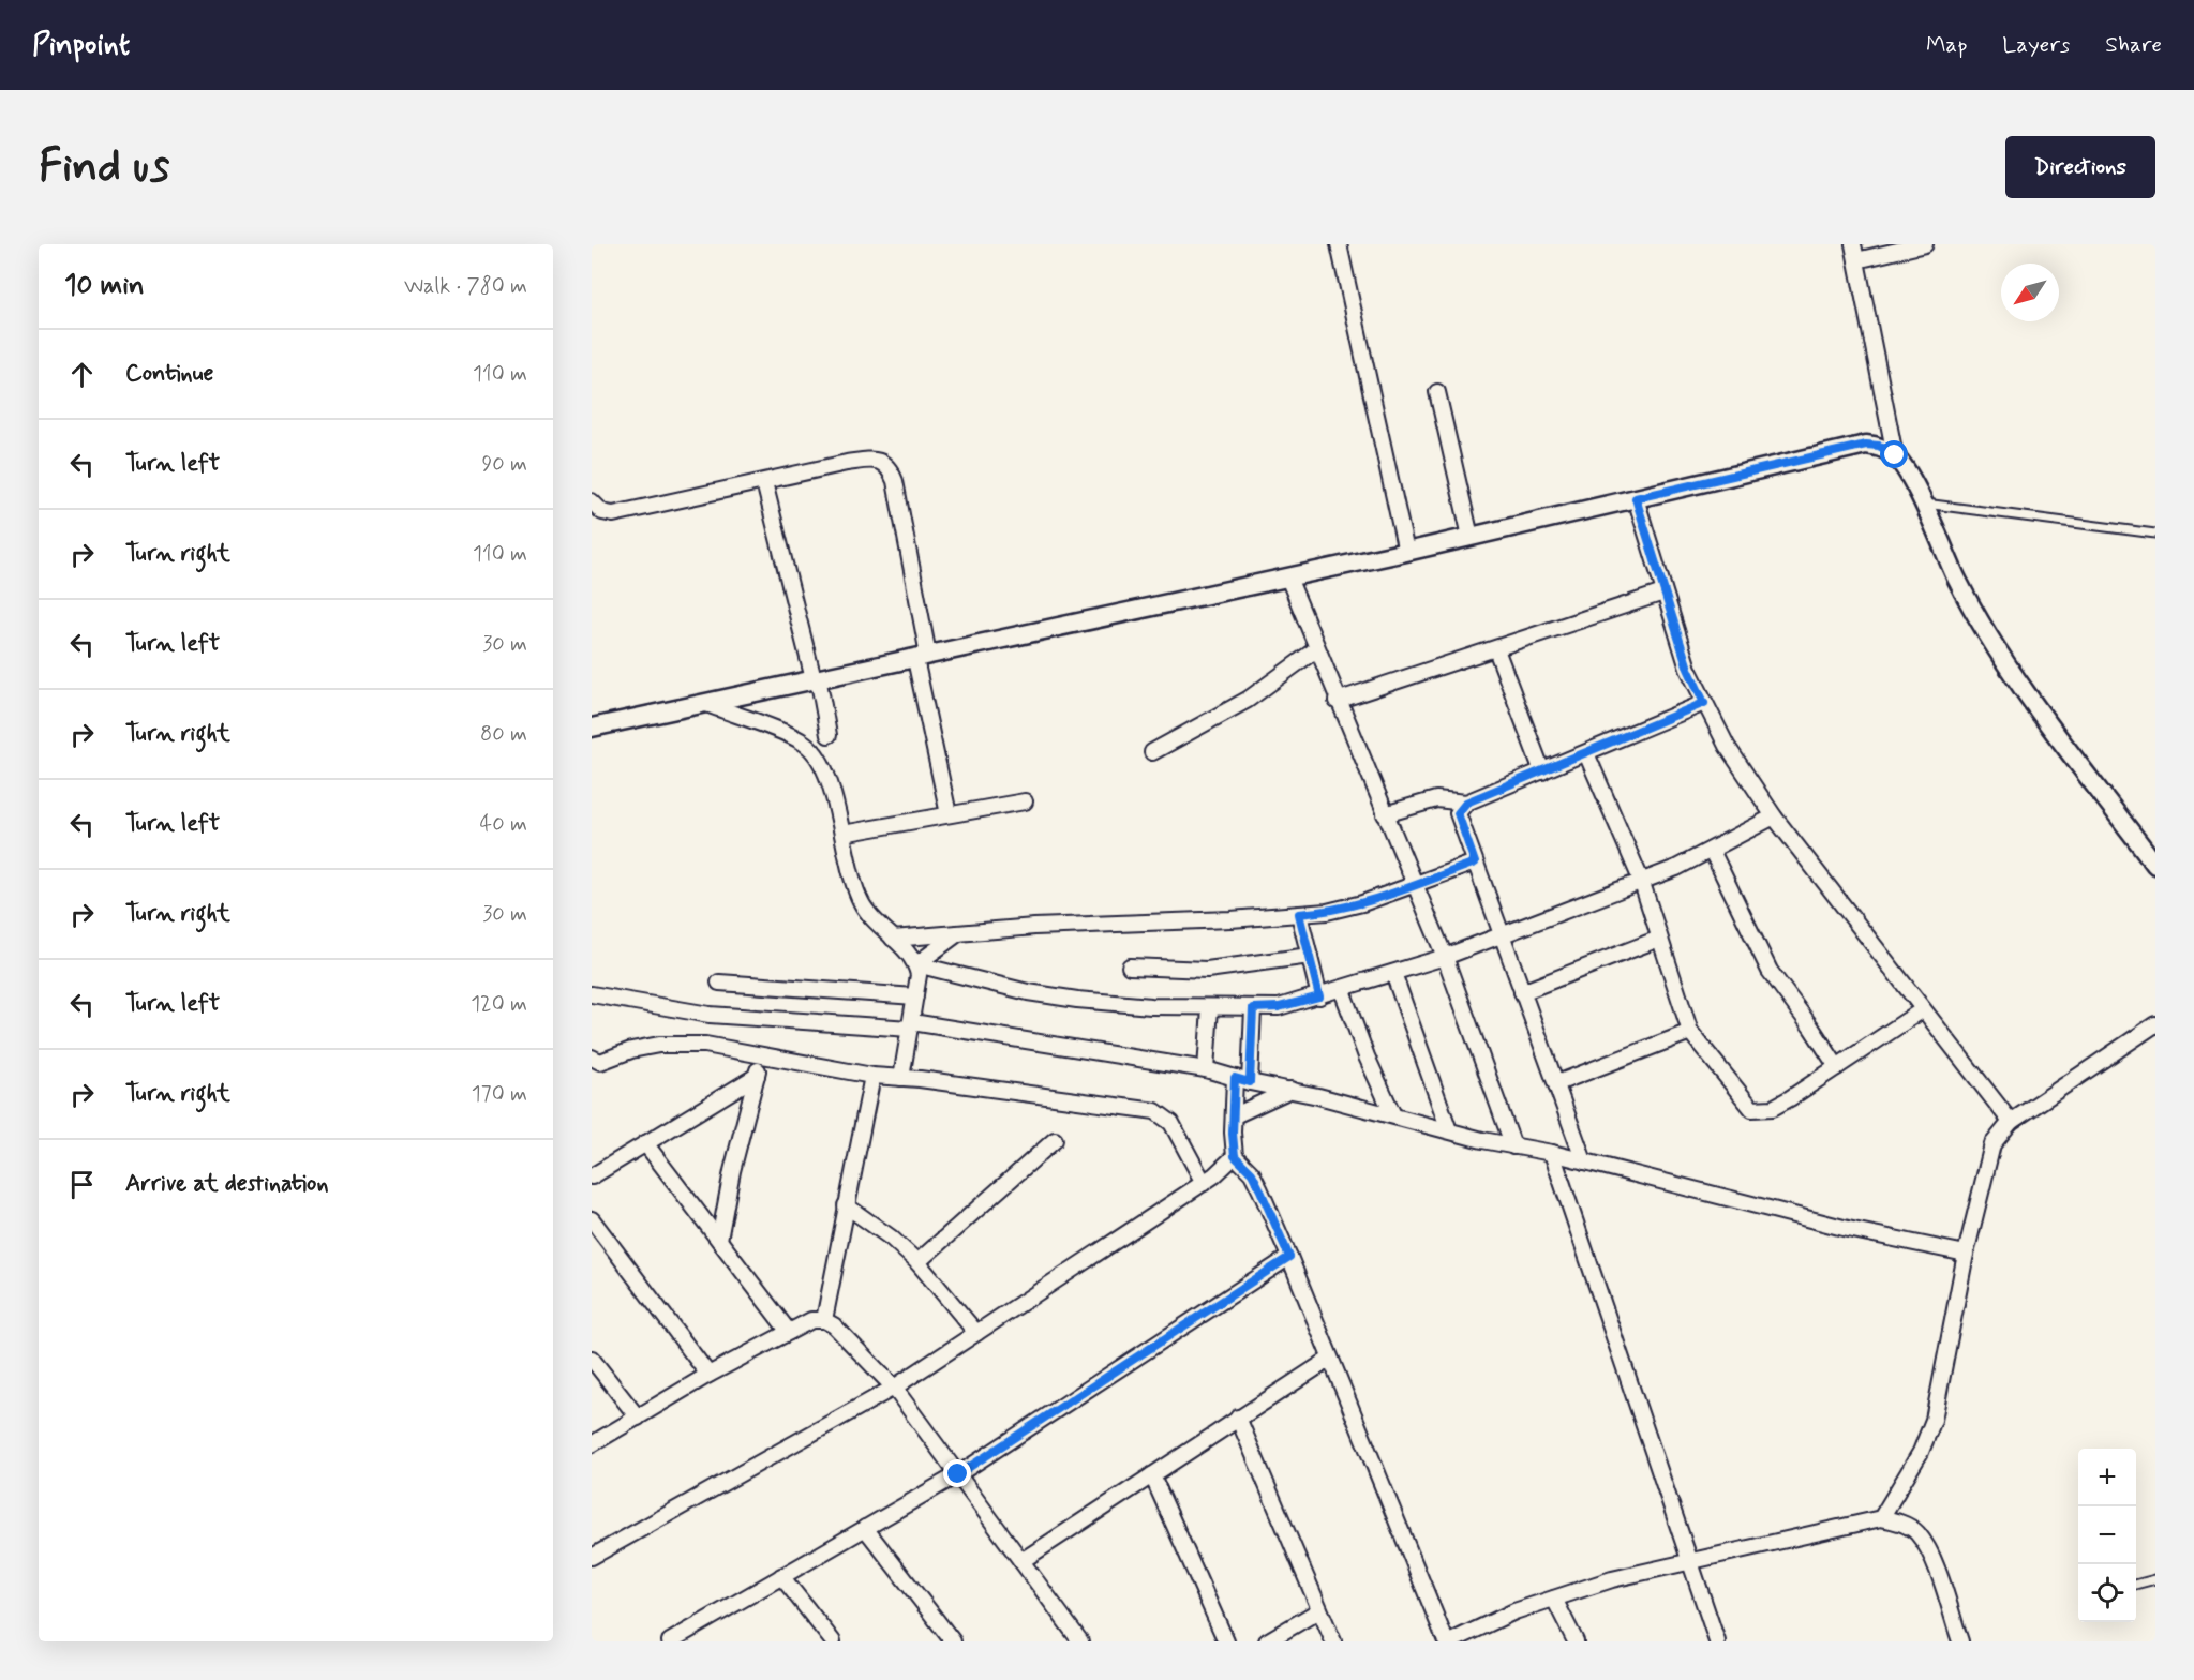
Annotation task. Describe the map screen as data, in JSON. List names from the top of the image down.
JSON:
{
  "north": "bottom left",
  "page": {
    "header": "Pinpoint",
    "nav": ["Map", "Layers", "Share"],
    "buttons": "Directions",
    "title": "Find us",
    "heading": ["10 min", "Walk · 780 m"],
    "list": [
      ["Continue", "110 m"],
      ["Turn left", "90 m"],
      ["Turn right", "110 m"],
      ["Turn left", "30 m"],
      ["Turn right", "80 m"],
      ["Turn left", "40 m"],
      ["Turn right", "30 m"],
      ["Turn left", "120 m"],
      ["Turn right", "170 m"],
      "Arrive at destination"
    ],
    "map_buttons": ["+", "−"]
  }
}
